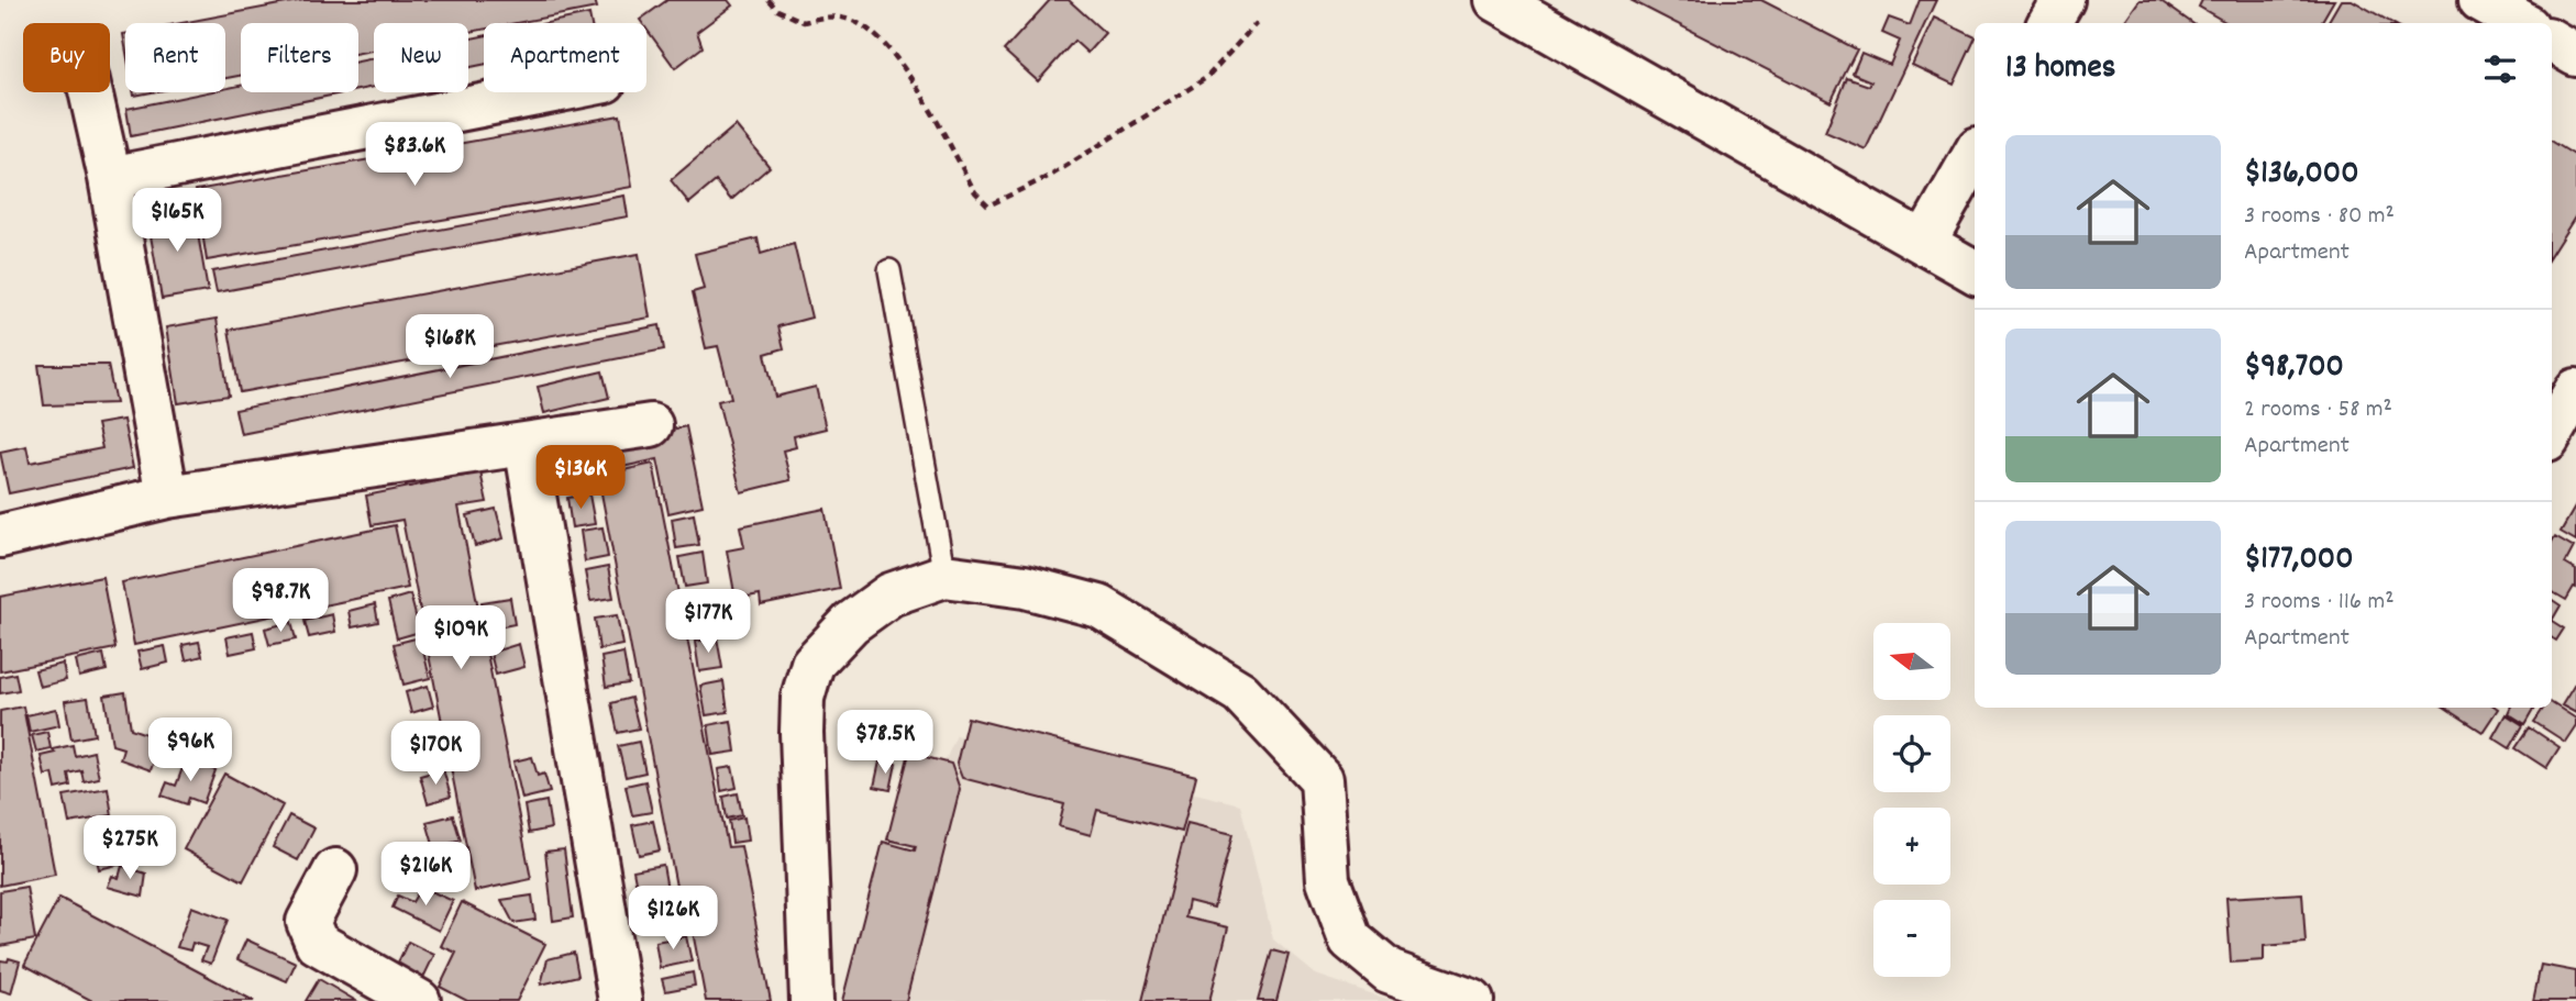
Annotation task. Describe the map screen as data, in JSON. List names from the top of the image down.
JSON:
{
  "north": "left",
  "page": {
    "chip": [
      "Buy",
      "Rent",
      "Filters",
      "New",
      "Apartment"
    ],
    "heading": "13 homes",
    "list": [
      {
        "name": "$136,000",
        "note": "3 rooms · 80 m² · Apartment"
      },
      {
        "name": "$98,700",
        "note": "2 rooms · 58 m² · Apartment"
      },
      {
        "name": "$177,000",
        "note": "3 rooms · 116 m² · Apartment"
      }
    ],
    "price": [
      "$83.6K",
      "$165K",
      "$168K",
      "$136K",
      "$98.7K",
      "$177K",
      "$109K",
      "$78.5K",
      "$96K",
      "$170K",
      "$275K",
      "$216K",
      "$126K"
    ],
    "map_buttons": ["+", "−"]
  }
}
